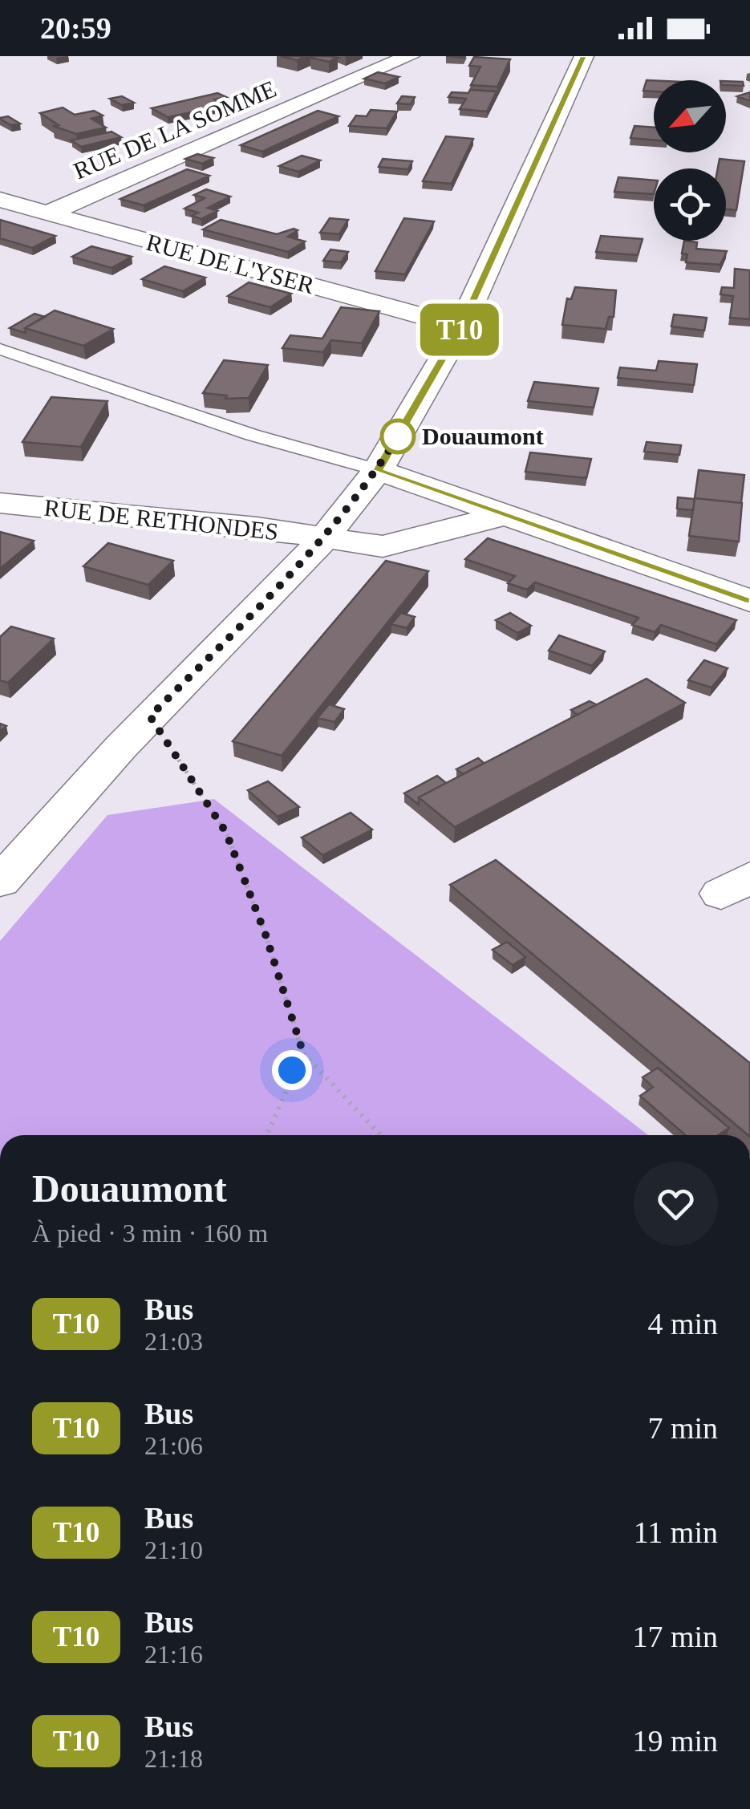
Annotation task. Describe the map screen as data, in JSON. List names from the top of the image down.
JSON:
{
  "streets": {
    "street": ["RUE DE LA SOMME", "RUE DE L'YSER", "RUE DE RETHONDES"]
  },
  "crossings": [
    ["RUE DE LA SOMME", "RUE DE L'YSER"]
  ],
  "places": ["Douaumont"],
  "lines": ["bus line T10"],
  "north": "bottom left",
  "page": {
    "status": "20:59",
    "on_map": "T10",
    "heading": ["Douaumont", "À pied · 3 min · 160 m"],
    "list": [
      {
        "mark": "T10",
        "name": "Bus",
        "note": "21:03",
        "value": "4 min"
      },
      {
        "mark": "T10",
        "name": "Bus",
        "note": "21:06",
        "value": "7 min"
      },
      {
        "mark": "T10",
        "name": "Bus",
        "note": "21:10",
        "value": "11 min"
      },
      {
        "mark": "T10",
        "name": "Bus",
        "note": "21:16",
        "value": "17 min"
      },
      {
        "mark": "T10",
        "name": "Bus",
        "note": "21:18",
        "value": "19 min"
      }
    ]
  }
}
